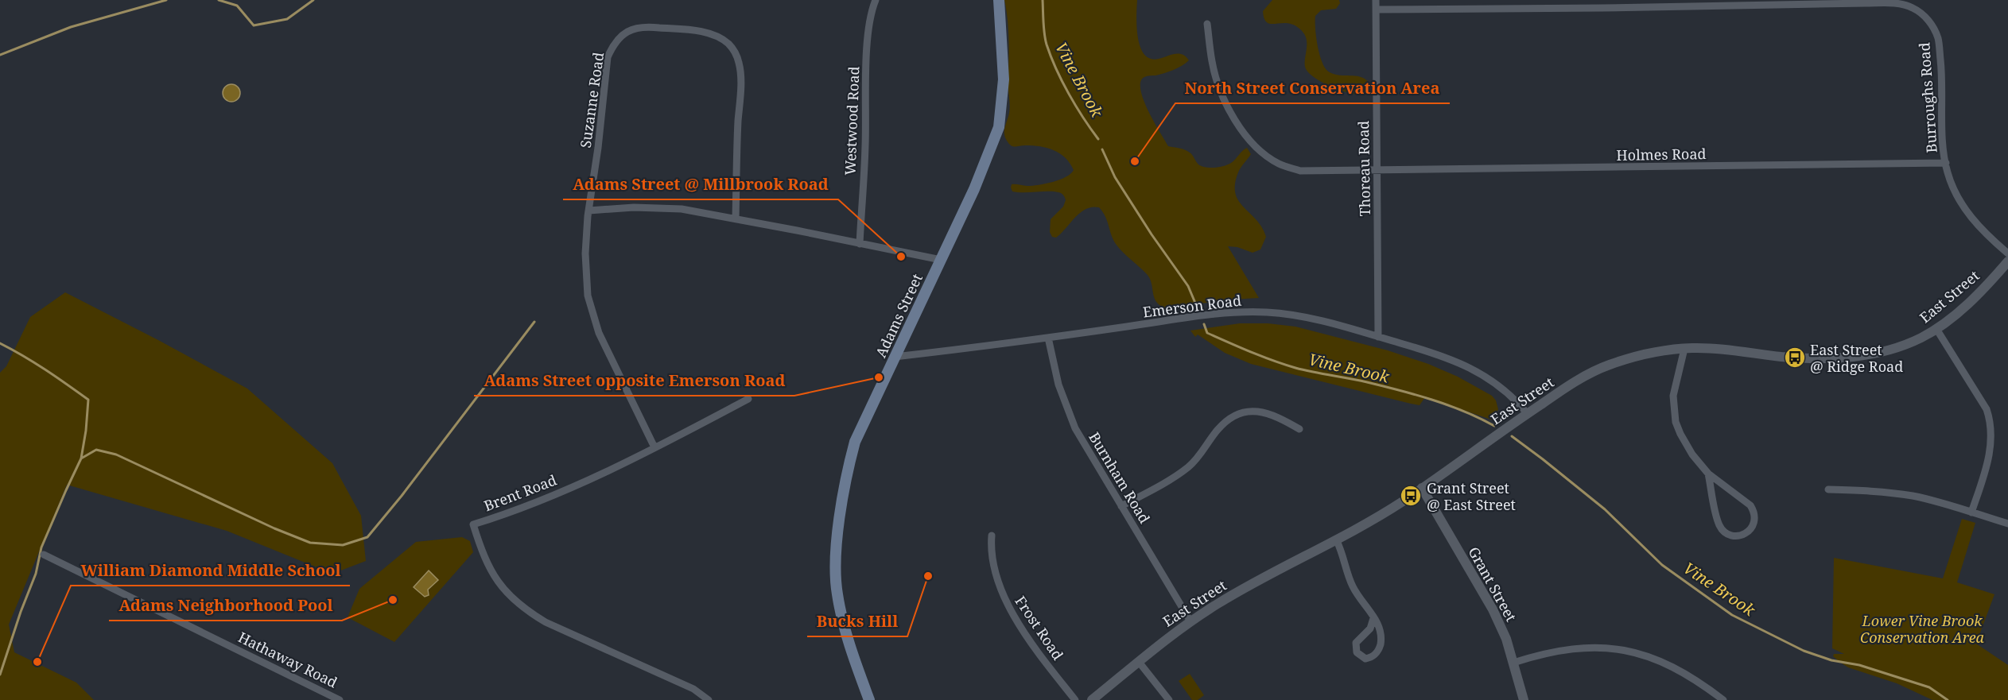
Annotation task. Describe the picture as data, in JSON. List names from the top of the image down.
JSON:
{
  "streets": {
    "main road": ["Adams Street"],
    "street": [
      "Burroughs Road",
      "Suzanne Road",
      "Westwood Road",
      "Holmes Road",
      "Thoreau Road",
      "East Street",
      "Emerson Road",
      "Burnham Road",
      "Brent Road",
      "Grant Street",
      "Frost Road",
      "Hathaway Road"
    ]
  },
  "crossings": [
    ["Burroughs Road", "Holmes Road"],
    ["Burroughs Road", "Thoreau Road"],
    ["Suzanne Road", "Brent Road"],
    ["Holmes Road", "Thoreau Road"],
    ["Thoreau Road", "Emerson Road"],
    ["East Street", "Emerson Road"],
    ["East Street", "Burnham Road"],
    ["East Street", "Grant Street"],
    ["Emerson Road", "Adams Street"],
    ["Emerson Road", "Burnham Road"]
  ],
  "water": ["Vine Brook"],
  "parks": ["Lower Vine Brook Conservation Area"],
  "places": {
    "other": [
      "North Street Conservation Area",
      "Adams Street @ Millbrook Road",
      "Adams Street opposite Emerson Road",
      "Bucks Hill",
      "Adams Neighborhood Pool",
      "William Diamond Middle School"
    ],
    "bus stop": ["East Street @ Ridge Road", "Grant Street @ East Street"]
  }
}
